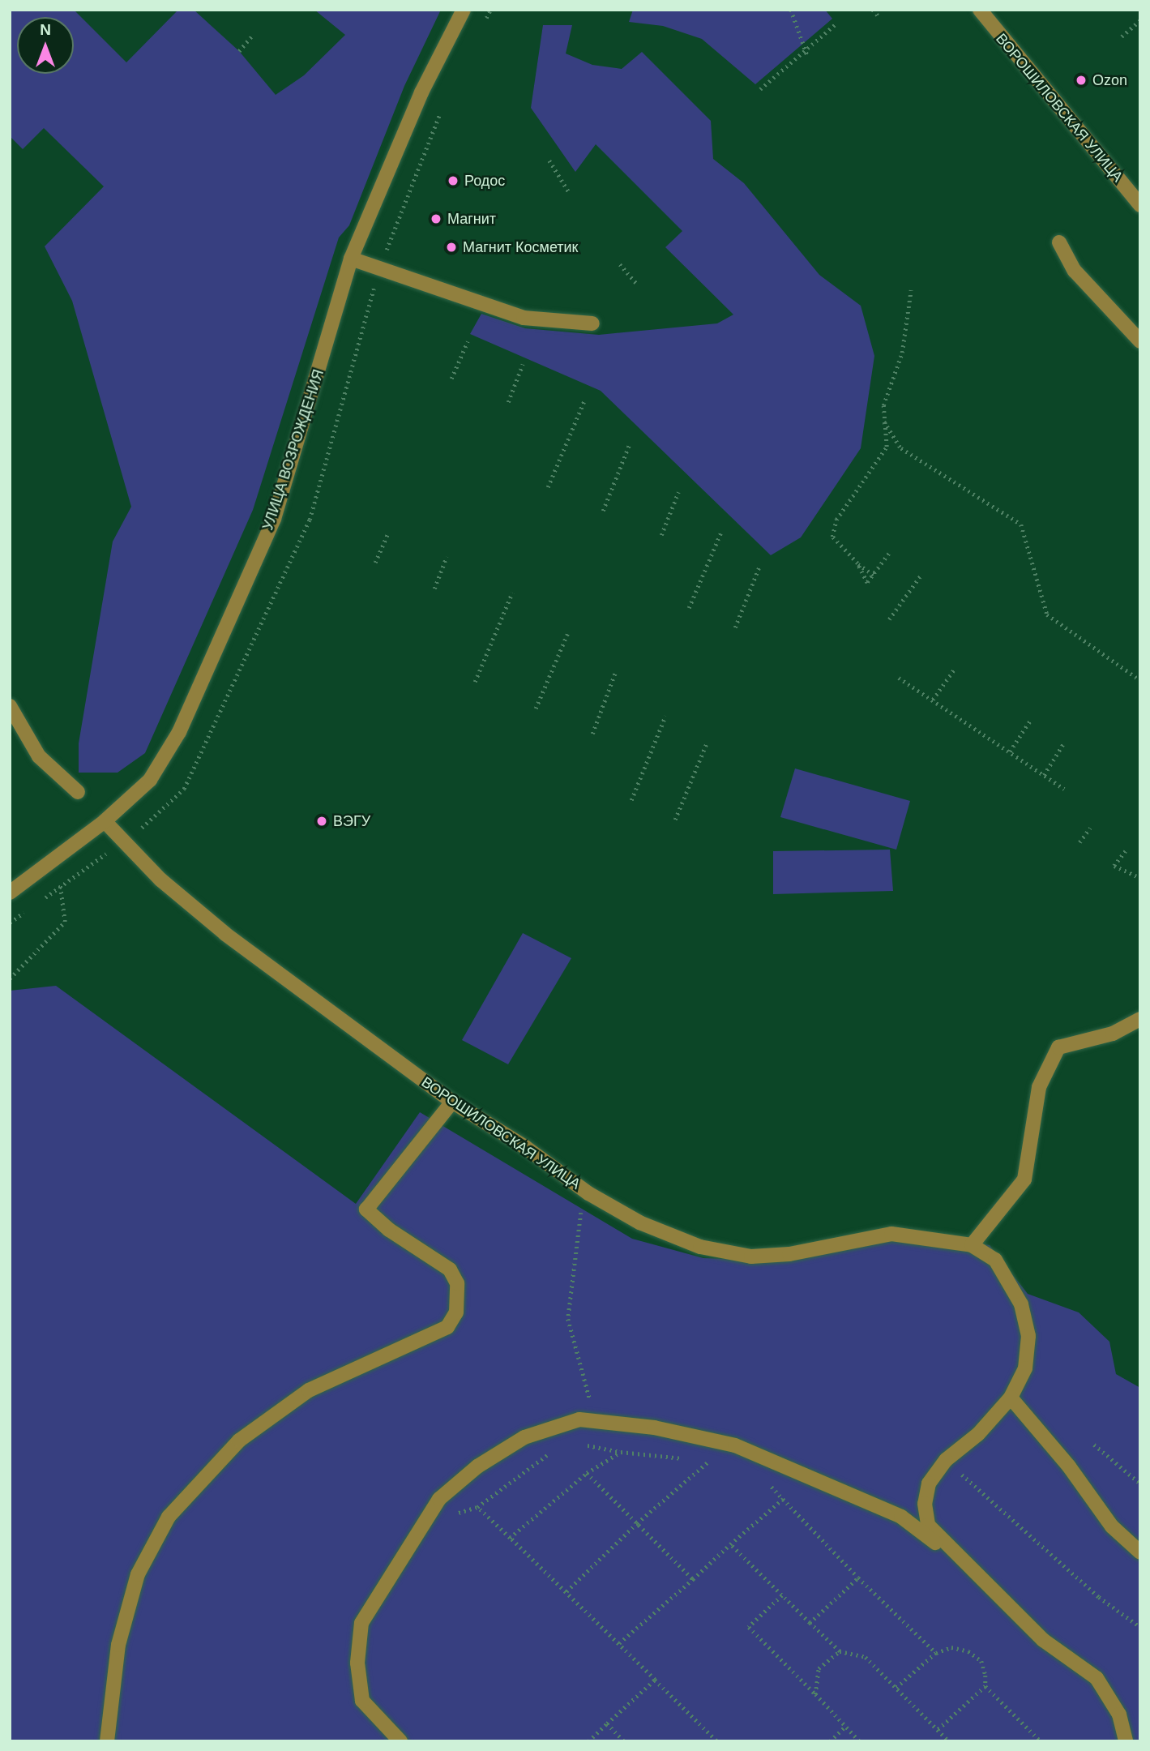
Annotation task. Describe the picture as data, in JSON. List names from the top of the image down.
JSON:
{
  "streets": {
    "street": ["ВОРОШИЛОВСКАЯ УЛИЦА", "УЛИЦА ВОЗРОЖДЕНИЯ"]
  },
  "crossings": [
    ["ВОРОШИЛОВСКАЯ УЛИЦА", "УЛИЦА ВОЗРОЖДЕНИЯ"]
  ],
  "places": [
    "Ozon",
    "Родос",
    "Магнит",
    "Магнит Косметик",
    "ВЭГУ"
  ],
  "north": "top"
}
